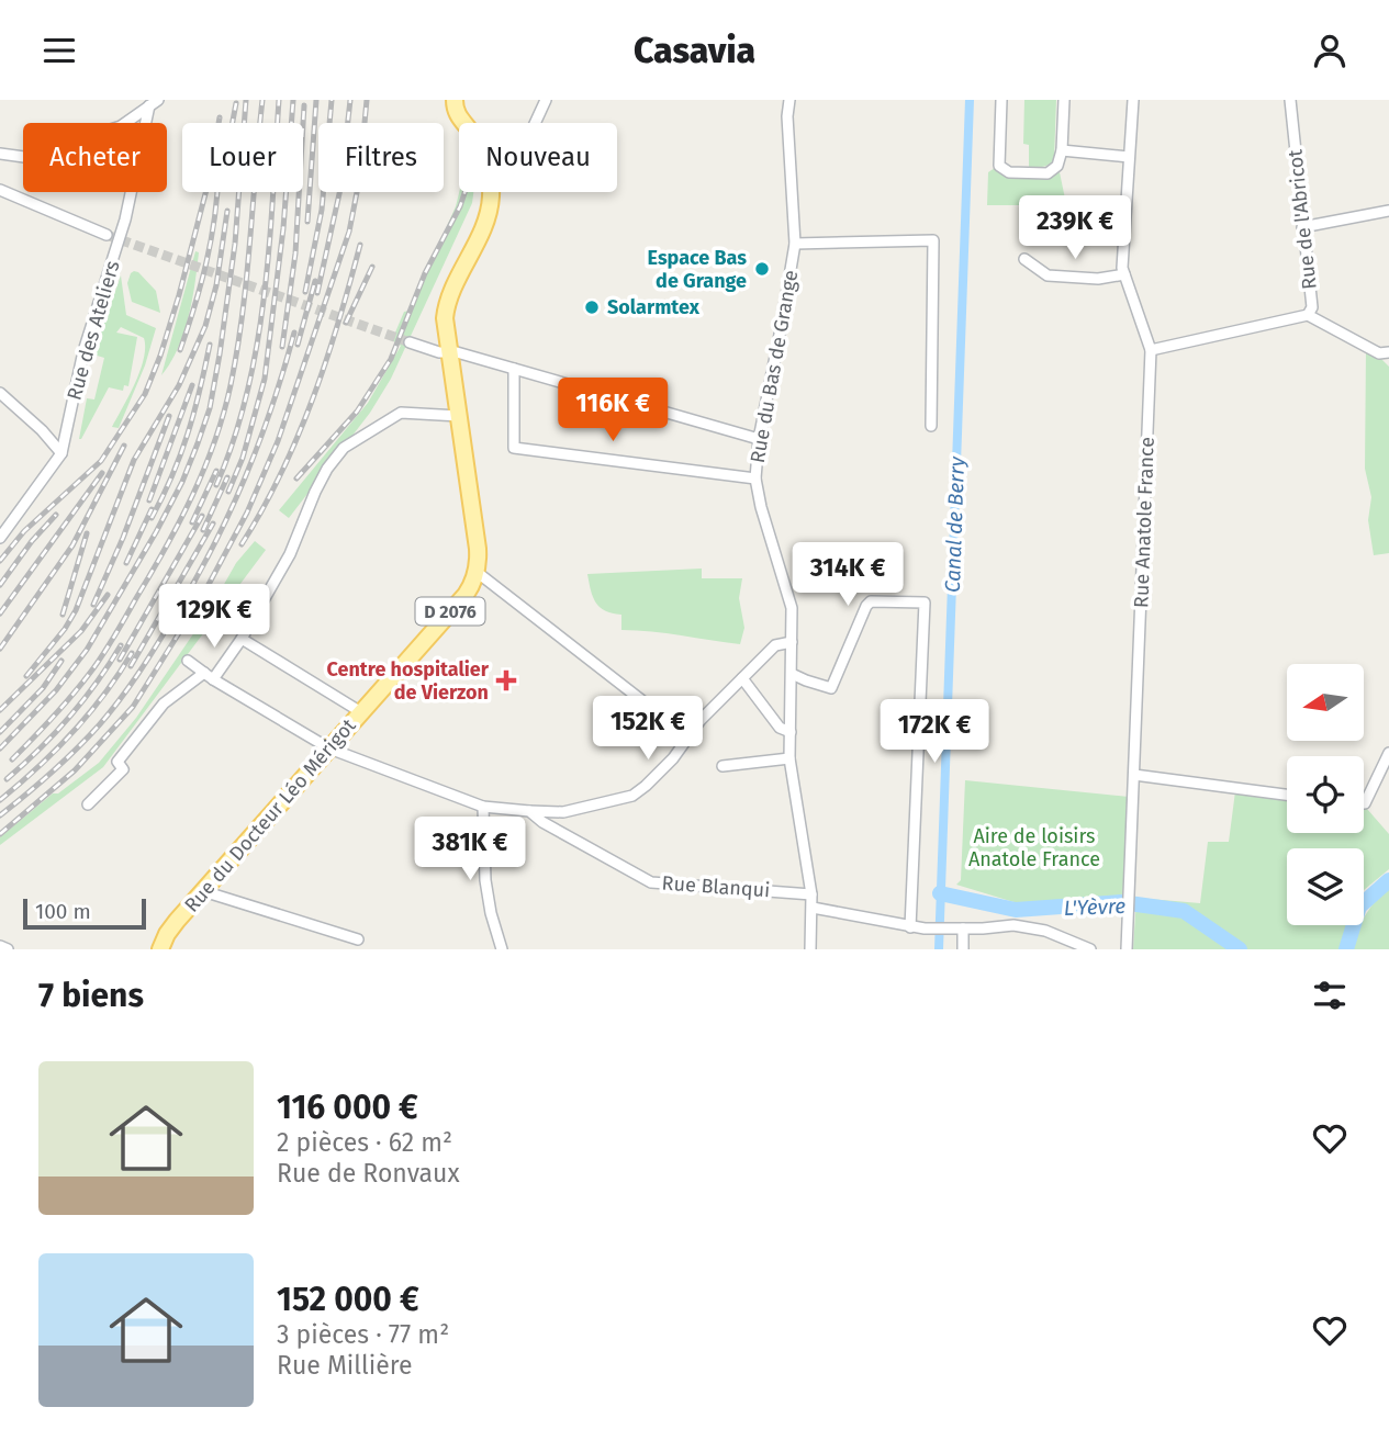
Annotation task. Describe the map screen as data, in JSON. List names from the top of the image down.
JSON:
{
  "streets": {
    "main road": ["D 2076", "Rue du Docteur Léo Mérigot"],
    "street": [
      "Rue de l'Abricot",
      "Rue des Ateliers",
      "Rue du Bas de Grange",
      "Rue Anatole France",
      "Rue Blanqui"
    ]
  },
  "crossings": [
    ["Rue de l'Abricot", "Rue Anatole France"],
    ["Rue du Bas de Grange", "Rue Blanqui"],
    ["D 2076", "Rue du Docteur Léo Mérigot"],
    ["Rue du Docteur Léo Mérigot", "Rue Blanqui"]
  ],
  "water": ["Canal de Berry", "L'Yèvre"],
  "parks": ["Aire de loisirs Anatole France"],
  "places": {
    "other": ["Espace Bas de Grange", "Solarmtex"],
    "health": ["Centre hospitalier de Vierzon"]
  },
  "scale_bar": "100 m",
  "north": "left",
  "page": {
    "header": "Casavia",
    "chip": [
      "Acheter",
      "Louer",
      "Filtres",
      "Nouveau"
    ],
    "price": [
      "239K €",
      "116K €",
      "314K €",
      "129K €",
      "152K €",
      "172K €",
      "381K €"
    ],
    "scale": "100 m",
    "heading": "7 biens",
    "list": [
      {
        "name": "116 000 €",
        "note": "2 pièces · 62 m² · Rue de Ronvaux"
      },
      {
        "name": "152 000 €",
        "note": "3 pièces · 77 m² · Rue Millière"
      }
    ]
  }
}
